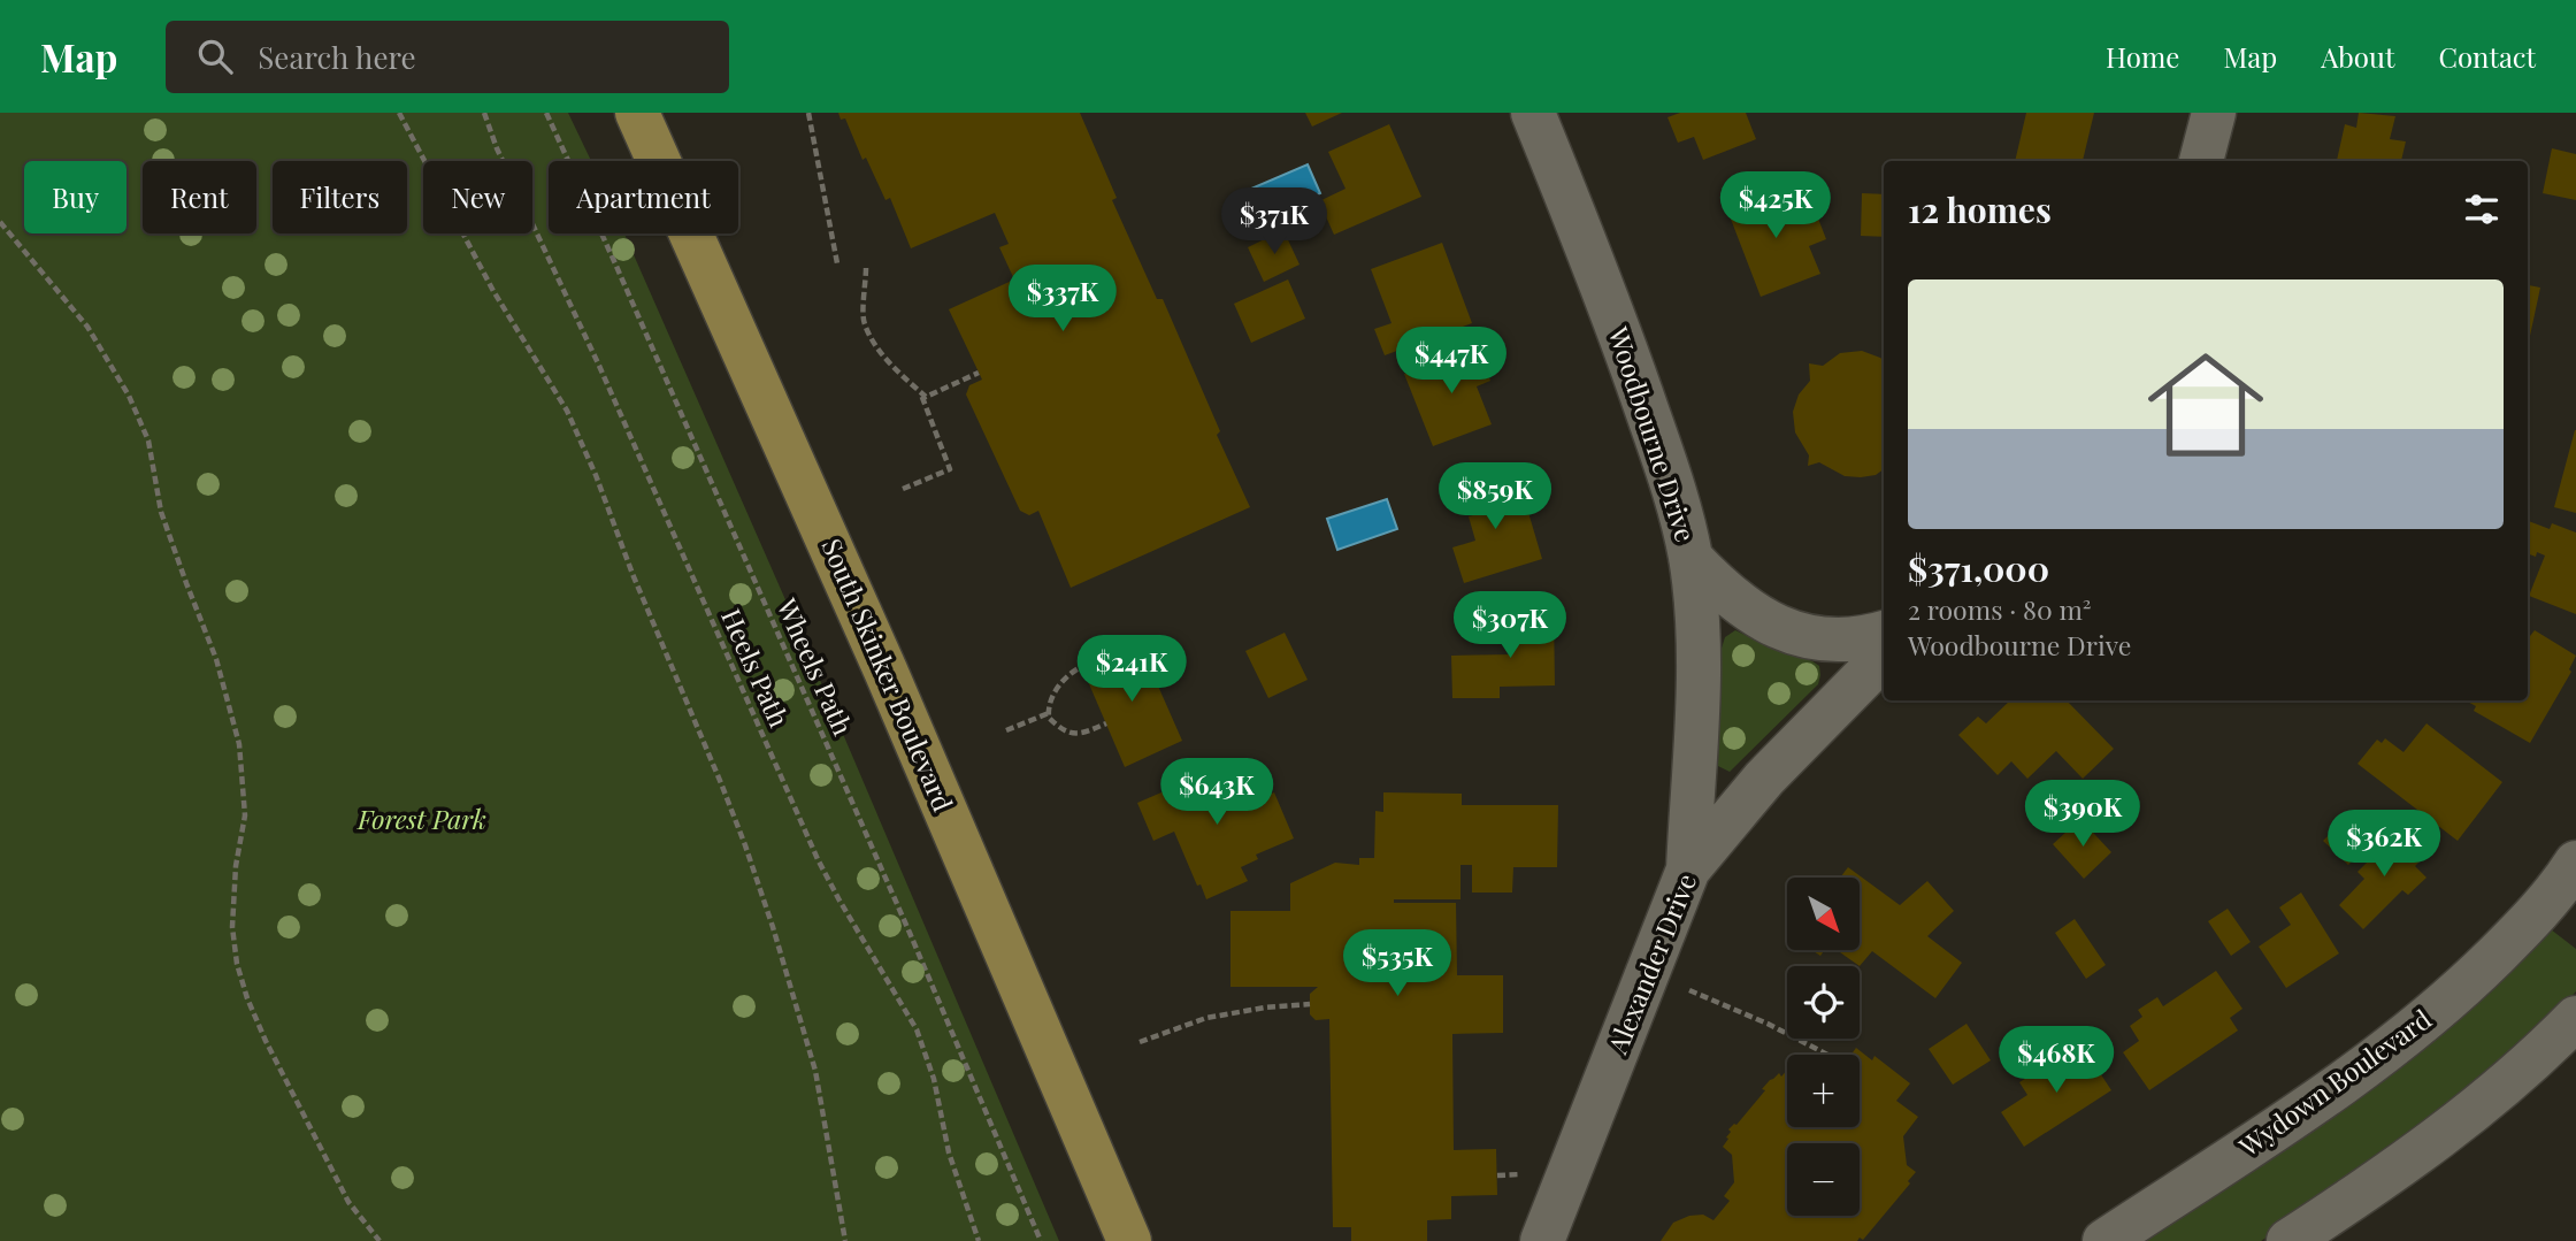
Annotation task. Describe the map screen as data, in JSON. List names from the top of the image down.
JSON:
{
  "streets": {
    "main road": ["South Skinker Boulevard"],
    "street": ["Woodbourne Drive", "Alexander Drive", "Wydown Boulevard"],
    "path": ["Wheels Path", "Heels Path"]
  },
  "crossings": [
    ["Woodbourne Drive", "Alexander Drive"]
  ],
  "parks": ["Forest Park"],
  "north": "bottom right",
  "page": {
    "header": "Map",
    "search": "Search here",
    "nav": [
      "Home",
      "Map",
      "About",
      "Contact"
    ],
    "chip": [
      "Buy",
      "Rent",
      "Filters",
      "New",
      "Apartment"
    ],
    "heading": "12 homes",
    "price": [
      "$425K",
      "$371K",
      "$337K",
      "$447K",
      "$859K",
      "$307K",
      "$241K",
      "$643K",
      "$390K",
      "$362K",
      "$535K",
      "$468K"
    ],
    "list": [
      {
        "name": "$371,000",
        "note": "2 rooms · 80 m² · Woodbourne Drive"
      }
    ],
    "map_buttons": ["+", "−"]
  }
}
